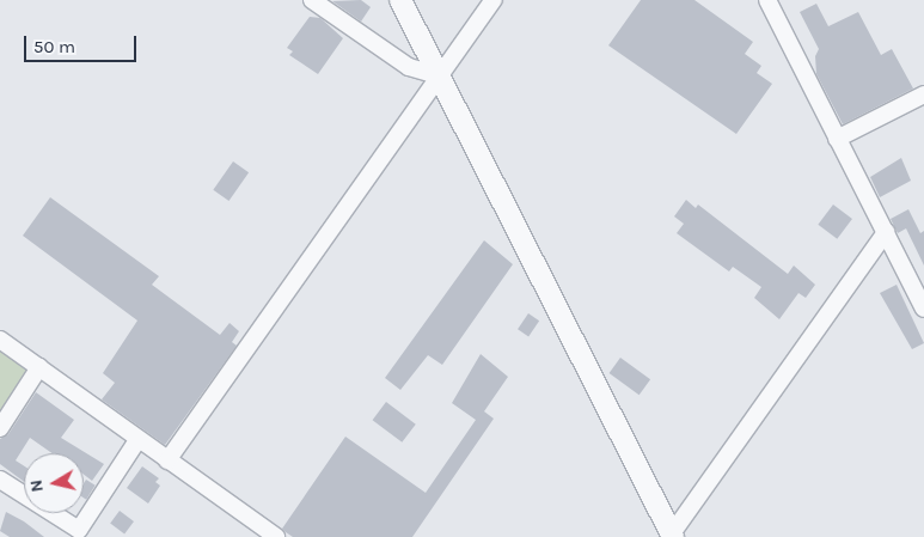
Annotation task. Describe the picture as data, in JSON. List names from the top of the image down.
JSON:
{
  "scale_bar": "50 m",
  "north": "left"
}
